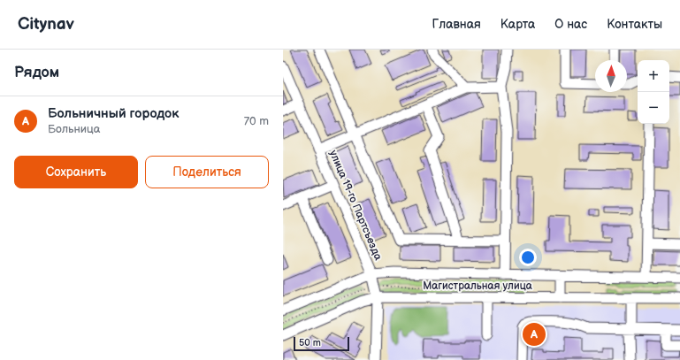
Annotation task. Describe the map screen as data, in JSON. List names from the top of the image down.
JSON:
{
  "streets": {
    "street": ["улица 19-го Партсъезда", "Магистральная улица"]
  },
  "crossings": [
    ["улица 19-го Партсъезда", "Магистральная улица"]
  ],
  "scale_bar": "50 m",
  "north": "top",
  "page": {
    "header": "Citynav",
    "nav": [
      "Главная",
      "Карта",
      "О нас",
      "Контакты"
    ],
    "heading": "Рядом",
    "map_buttons": ["+", "−"],
    "list": [
      {
        "mark": "A",
        "name": "Больничный городок",
        "note": "Больница",
        "value": "70 m"
      }
    ],
    "buttons": ["Сохранить", "Поделиться"],
    "pins": "A",
    "scale": "50 m"
  }
}
